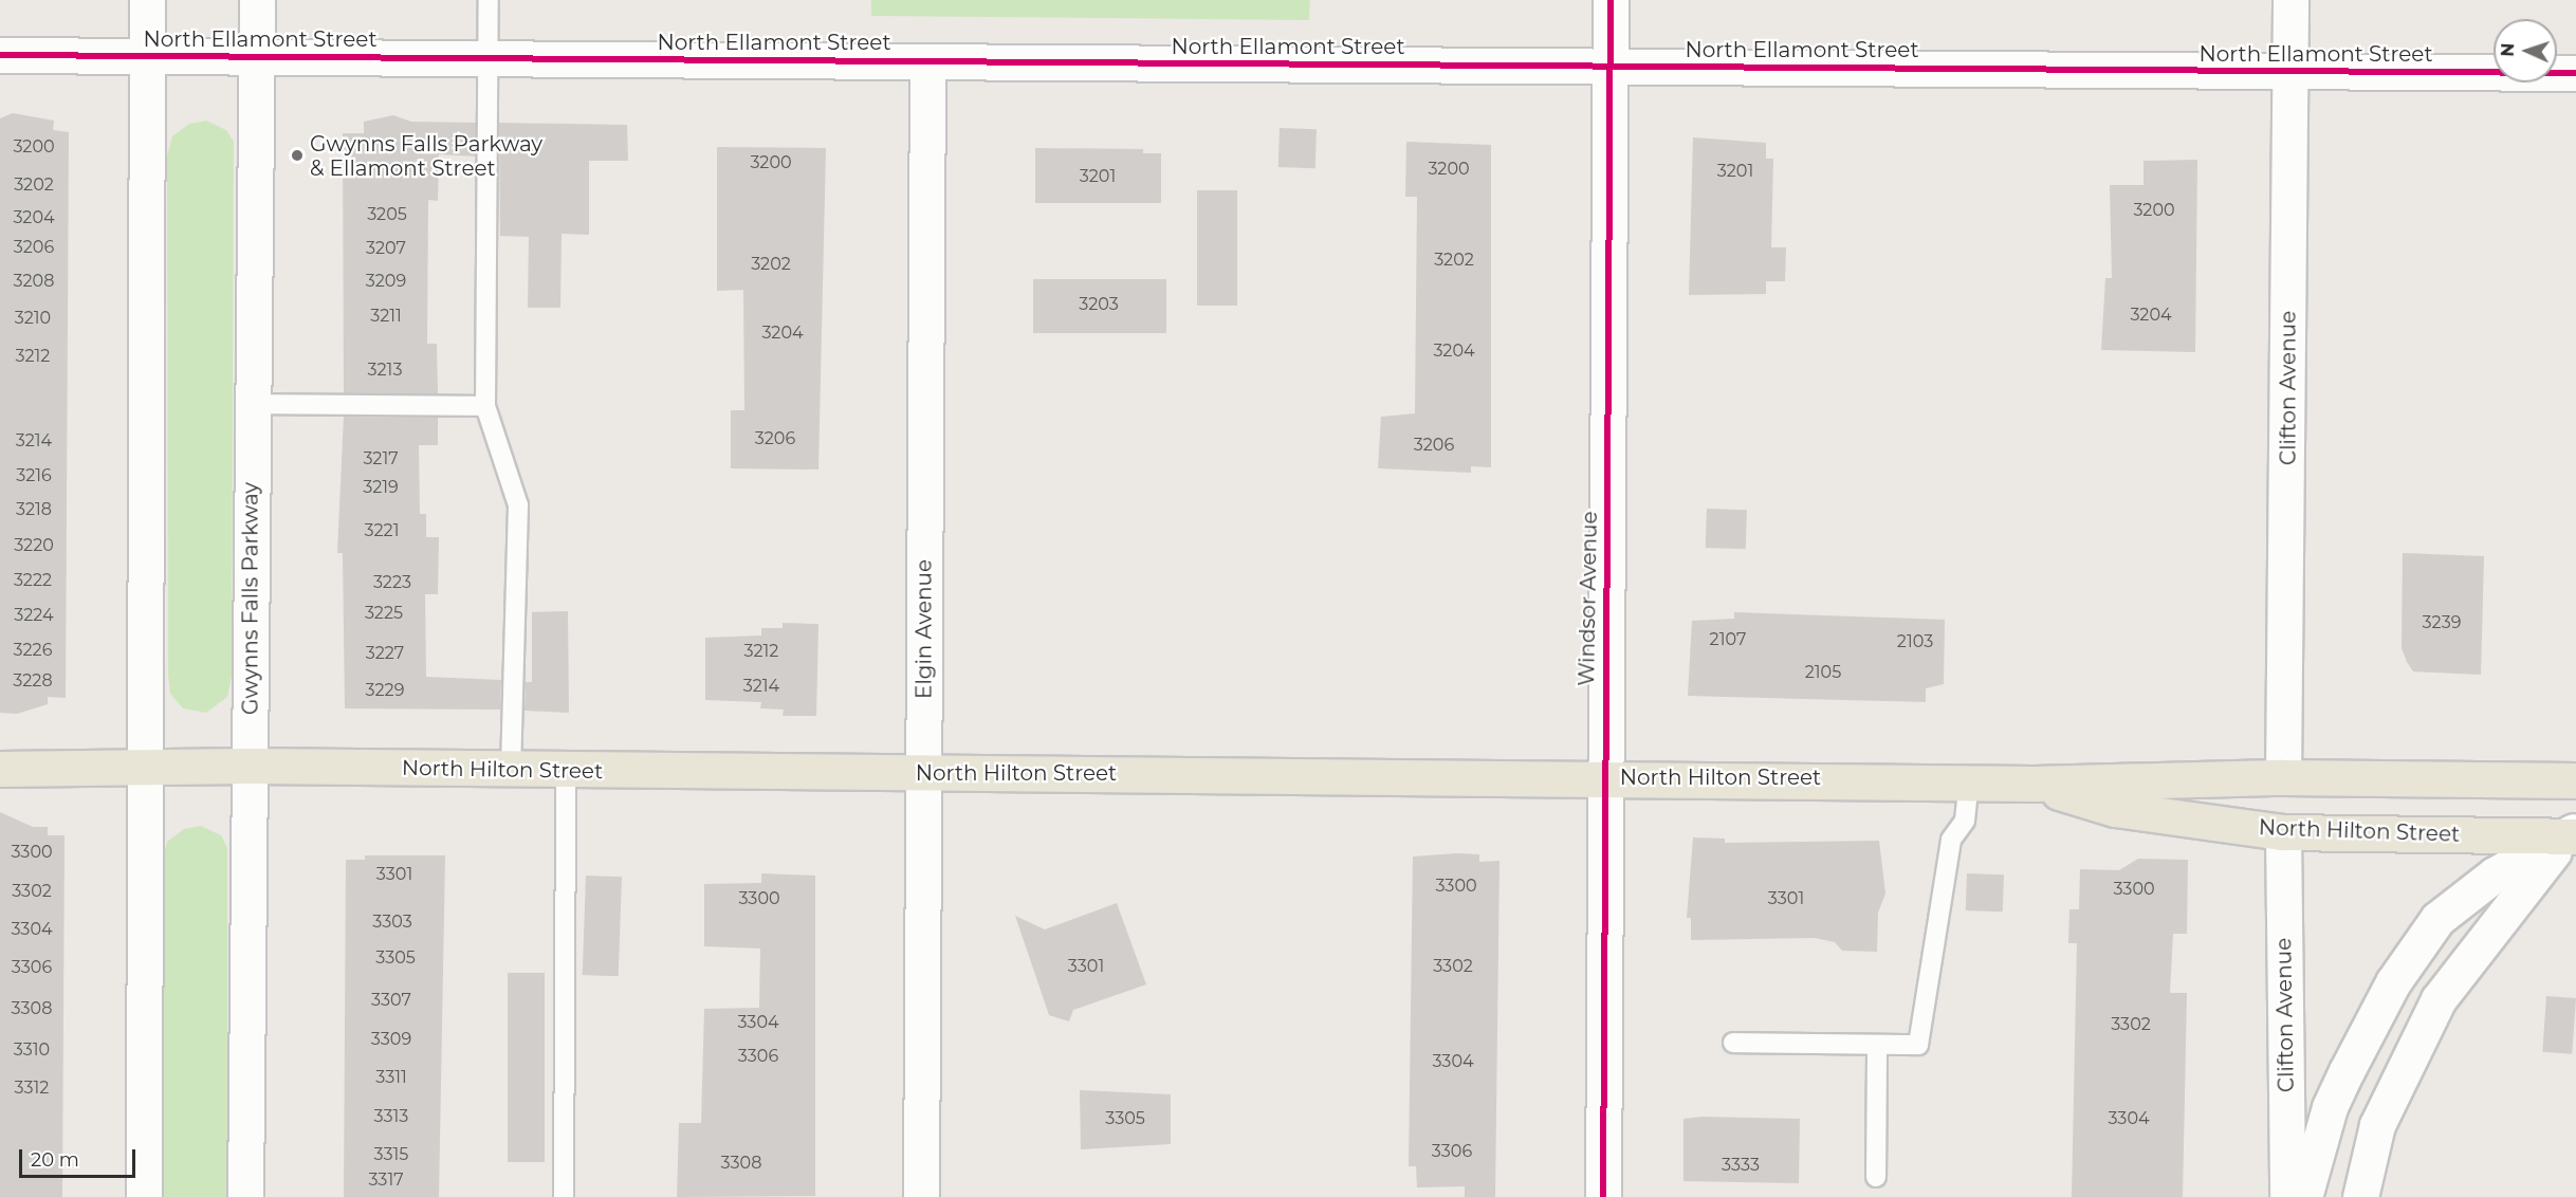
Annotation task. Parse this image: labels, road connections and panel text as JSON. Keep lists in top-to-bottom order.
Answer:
{
  "streets": {
    "main road": ["North Hilton Street"],
    "street": [
      "North Ellamont Street",
      "Clifton Avenue",
      "Gwynns Falls Parkway",
      "Windsor Avenue",
      "Elgin Avenue"
    ]
  },
  "crossings": [
    ["North Ellamont Street", "Clifton Avenue"],
    ["North Ellamont Street", "Gwynns Falls Parkway"],
    ["North Ellamont Street", "Windsor Avenue"],
    ["North Ellamont Street", "Elgin Avenue"],
    ["Clifton Avenue", "North Hilton Street"],
    ["Gwynns Falls Parkway", "North Hilton Street"],
    ["Windsor Avenue", "North Hilton Street"],
    ["Elgin Avenue", "North Hilton Street"]
  ],
  "places": ["Gwynns Falls Parkway & Ellamont Street"],
  "house_numbers": [
    "3200",
    "3200",
    "3200",
    "3201",
    "3201",
    "3202",
    "3200",
    "3205",
    "3204",
    "3206",
    "3207",
    "3202",
    "3202",
    "3208",
    "3209",
    "3203",
    "3204",
    "3211",
    "3210",
    "3204",
    "3204",
    "3212",
    "3213",
    "3206",
    "3214",
    "3206",
    "3217",
    "3216",
    "3219",
    "3218",
    "3221",
    "3220",
    "3222",
    "3223",
    "3225",
    "3224",
    "3239",
    "2107",
    "2103",
    "3226",
    "3212",
    "3227",
    "2105",
    "3228",
    "3214",
    "3229",
    "3300",
    "3301",
    "3300",
    "3300",
    "3302",
    "3300",
    "3301",
    "3303",
    "3304",
    "3305",
    "3301",
    "3302",
    "3306",
    "3307",
    "3308",
    "3304",
    "3302",
    "3309",
    "3310",
    "3306",
    "3304",
    "3311",
    "3312",
    "3313",
    "3305",
    "3304",
    "3306",
    "3315",
    "3308",
    "3333",
    "3317"
  ],
  "scale_bar": "20 m",
  "north": "left"
}
